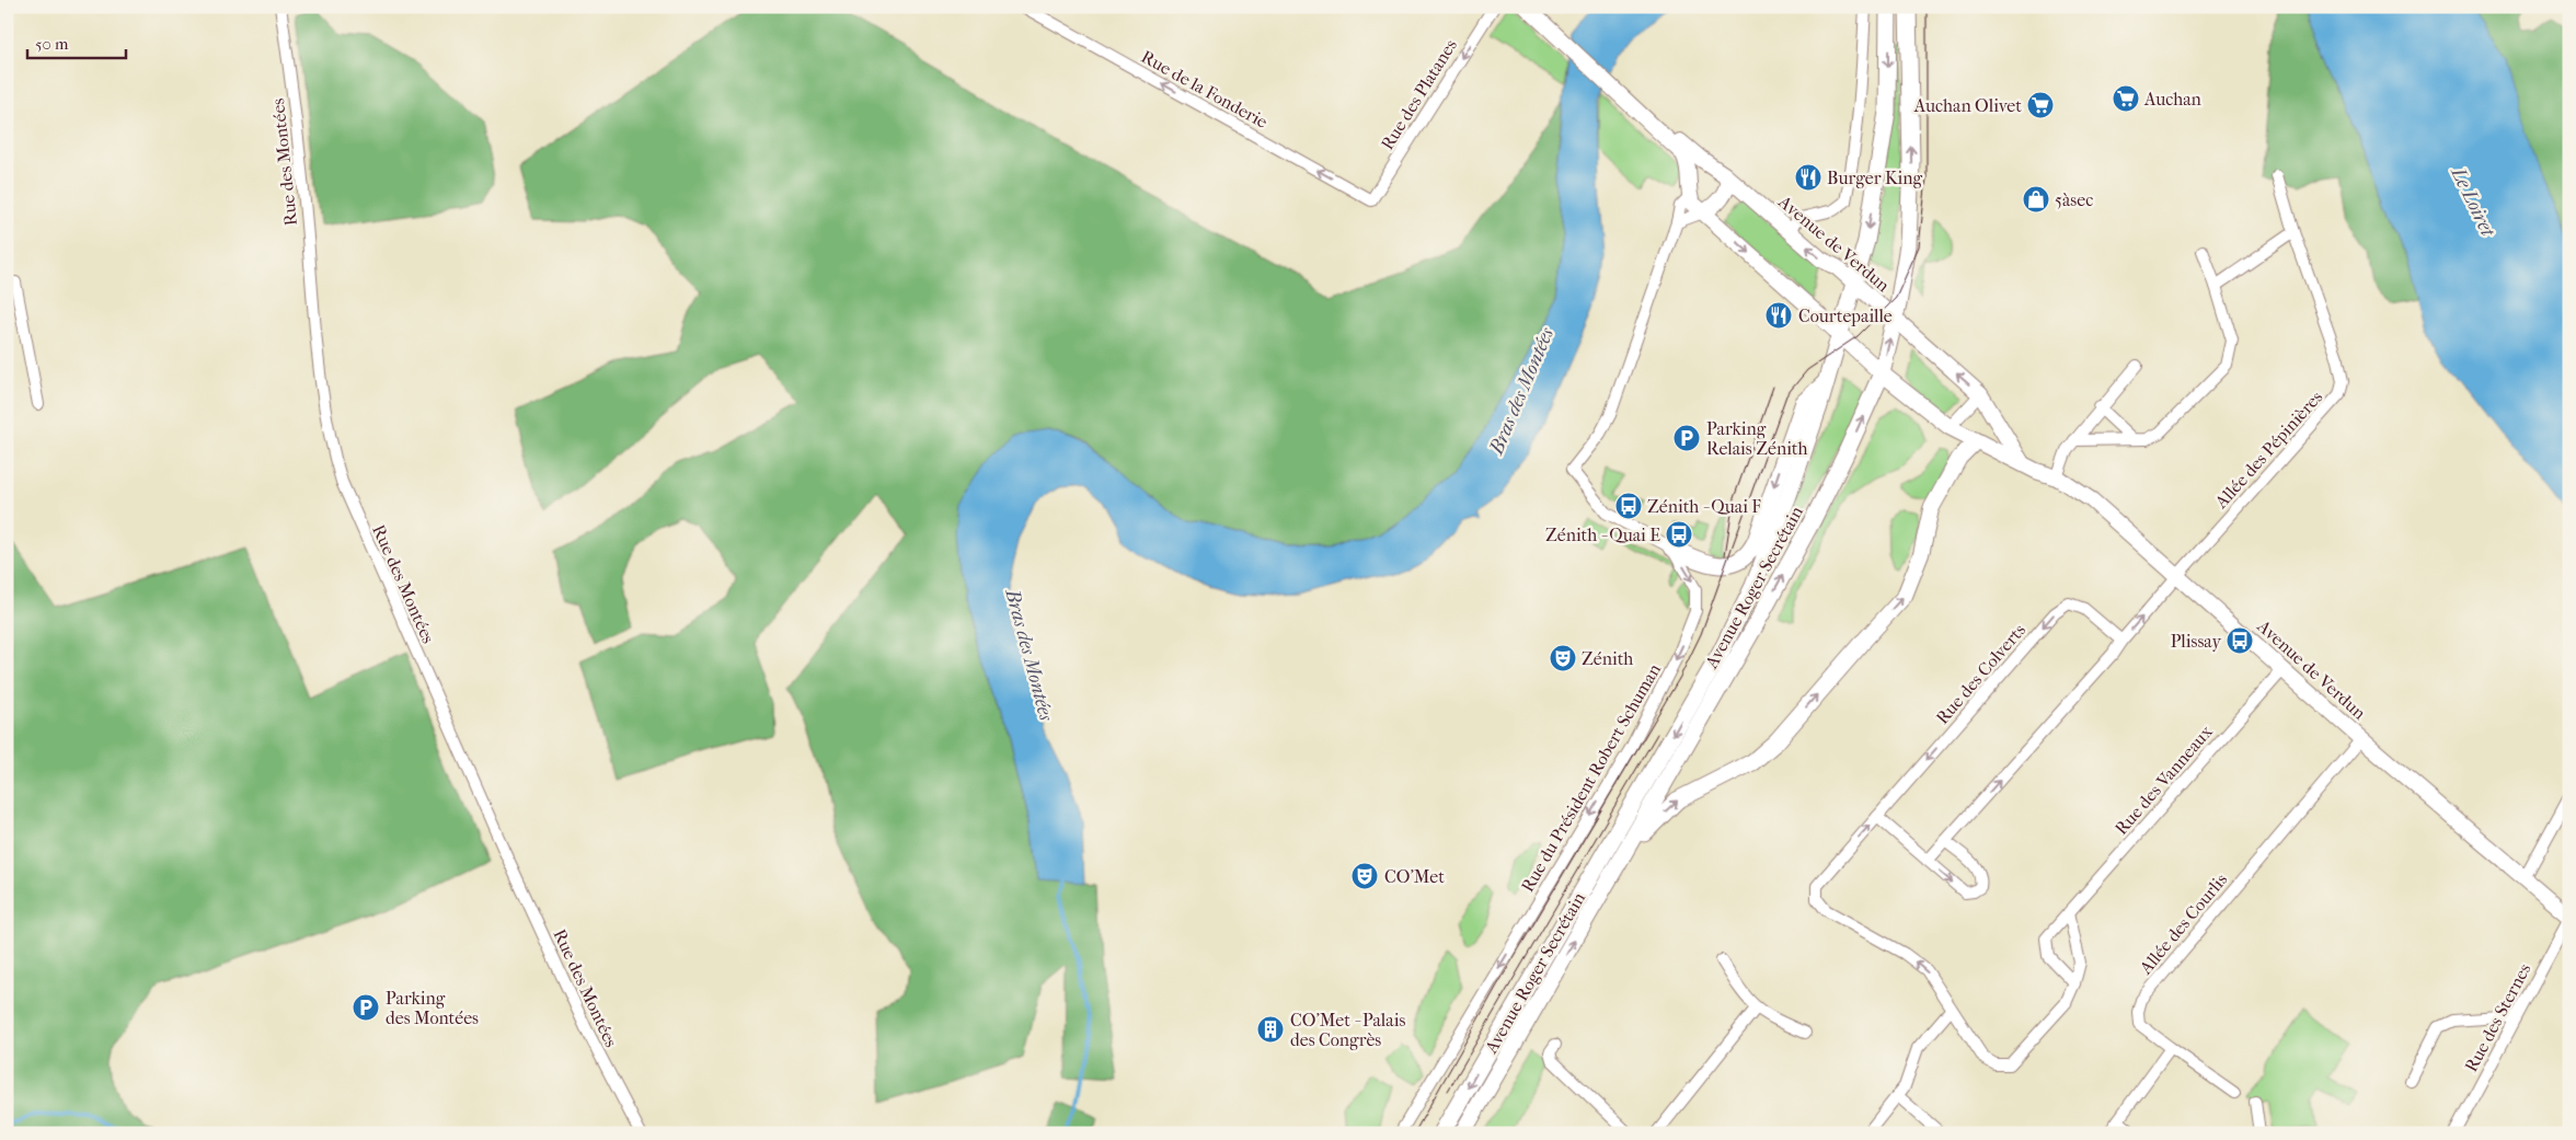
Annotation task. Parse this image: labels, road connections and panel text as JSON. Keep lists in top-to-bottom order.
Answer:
{
  "streets": {
    "main road": ["Avenue Roger Secrétain"],
    "street": [
      "Rue de la Fonderie",
      "Rue des Platanes",
      "Rue des Montées",
      "Avenue de Verdun",
      "Allée des Pépinières",
      "Rue des Colverts",
      "Rue du Président Robert Schuman",
      "Rue des Vanneaux",
      "Allée des Courlis",
      "Rue des Sternes"
    ]
  },
  "crossings": [
    ["Rue de la Fonderie", "Rue des Platanes"],
    ["Avenue de Verdun", "Allée des Pépinières"],
    ["Avenue de Verdun", "Avenue Roger Secrétain"],
    ["Avenue de Verdun", "Rue du Président Robert Schuman"],
    ["Avenue de Verdun", "Rue des Vanneaux"],
    ["Avenue de Verdun", "Allée des Courlis"],
    ["Avenue de Verdun", "Rue des Sternes"],
    ["Rue des Colverts", "Rue des Vanneaux"]
  ],
  "one_way": ["Rue de la Fonderie", "Rue des Platanes", "Rue du Président Robert Schuman"],
  "water": ["Le Loiret", "Bras des Montées"],
  "places": {
    "supermarket": ["Auchan", "Auchan Olivet"],
    "restaurant": ["Burger King", "Courtepaille"],
    "shop": ["5àsec"],
    "parking": ["Parking Relais Zénith", "Parking des Montées"],
    "bus stop": ["Zénith - Quai F", "Zénith - Quai E", "Plissay"],
    "theatre": ["Zénith", "CO'Met"],
    "building": ["CO'Met - Palais des Congrès"]
  },
  "scale_bar": "50 m"
}
